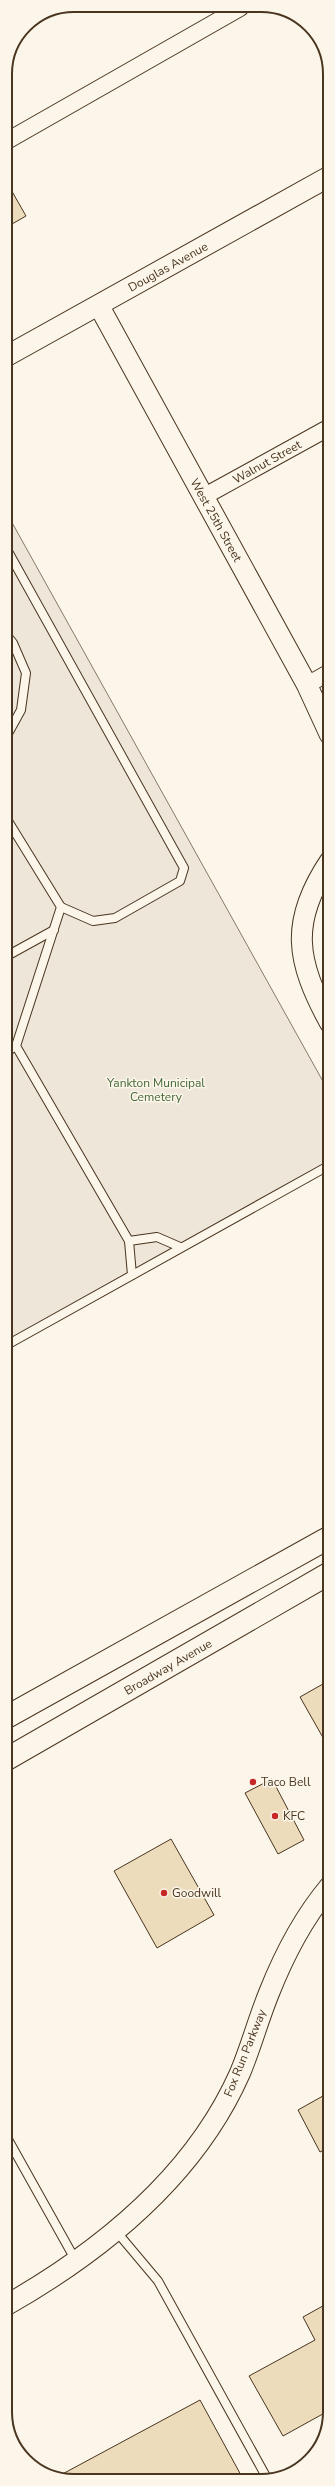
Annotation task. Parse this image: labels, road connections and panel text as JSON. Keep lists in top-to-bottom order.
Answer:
{
  "streets": {
    "highway": ["Broadway Avenue"],
    "street": [
      "Douglas Avenue",
      "Walnut Street",
      "West 25th Street",
      "Fox Run Parkway"
    ]
  },
  "crossings": [
    ["Douglas Avenue", "West 25th Street"],
    ["Walnut Street", "West 25th Street"]
  ],
  "parks": ["Yankton Municipal Cemetery"],
  "places": ["Taco Bell", "KFC", "Goodwill"]
}
